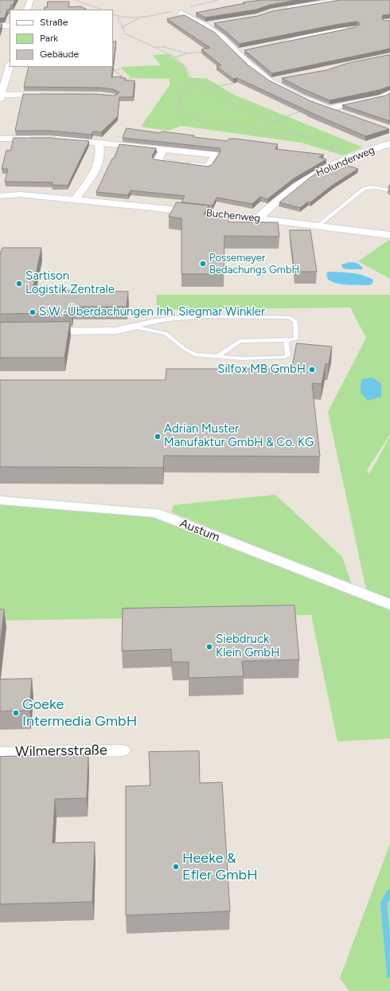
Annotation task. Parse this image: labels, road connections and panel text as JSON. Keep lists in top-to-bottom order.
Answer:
{
  "streets": {
    "street": [
      "Holunderweg",
      "Buchenweg",
      "Austum",
      "Wilmersstraße"
    ]
  },
  "crossings": [
    ["Holunderweg", "Buchenweg"]
  ],
  "places": [
    "Possemeyer Bedachungs GmbH",
    "Sartison Logistik Zentrale",
    "S.W.-Überdachungen Inh. Siegmar Winkler",
    "Silfox MB GmbH",
    "Adrian Muster Manufaktur GmbH & Co. KG",
    "Siebdruck Klein GmbH",
    "Goeke Intermedia GmbH",
    "Heeke & Efler GmbH"
  ],
  "legend": ["Straße", "Park", "Gebäude"]
}
